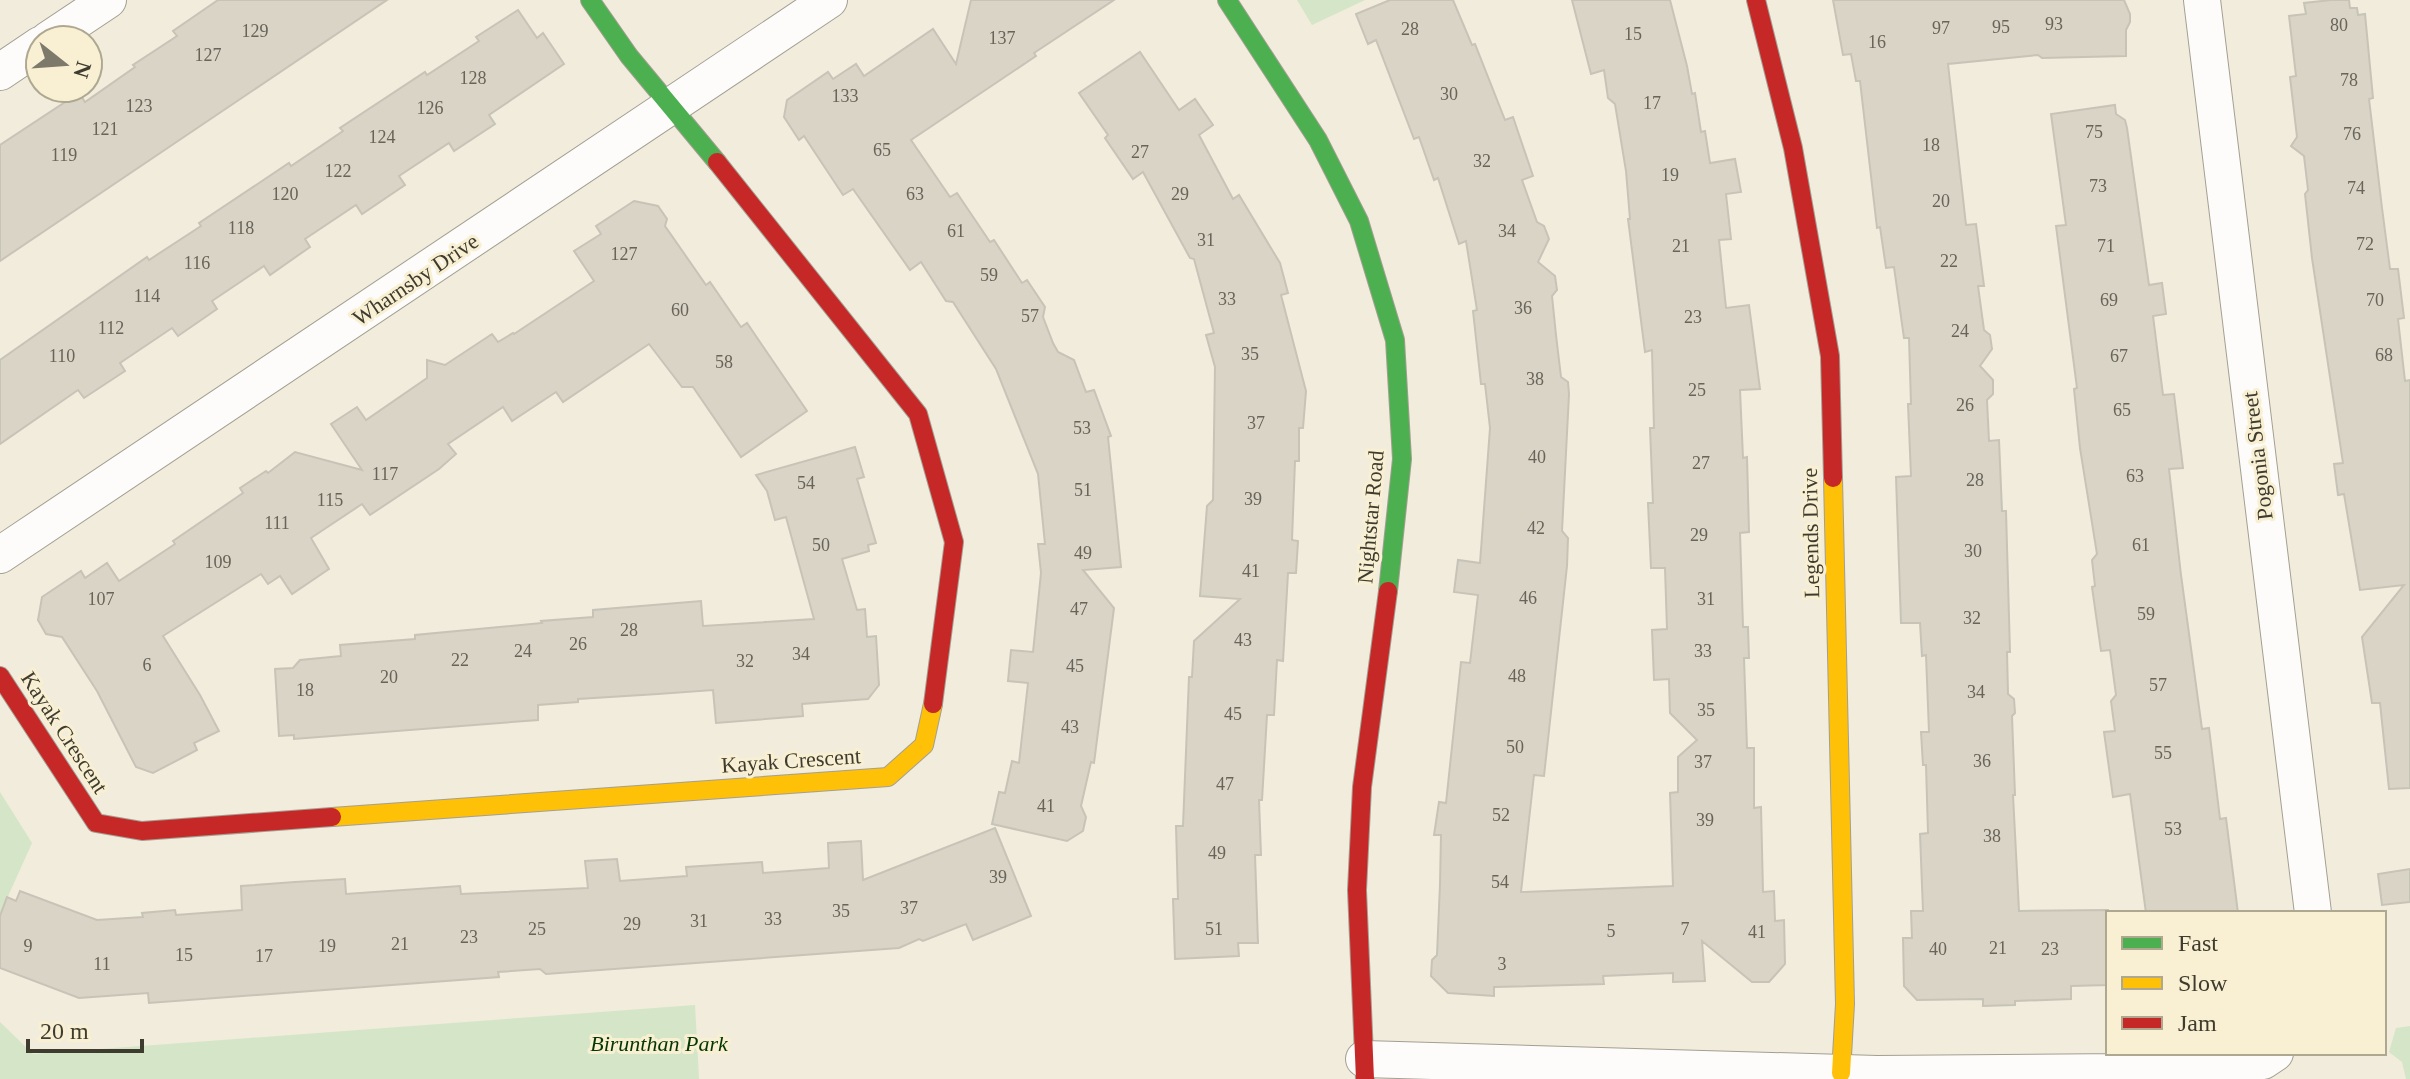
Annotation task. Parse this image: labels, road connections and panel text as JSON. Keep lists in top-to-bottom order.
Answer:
{
  "streets": {
    "street": [
      "Wharnsby Drive",
      "Pogonia Street",
      "Nightstar Road",
      "Legends Drive",
      "Kayak Crescent"
    ]
  },
  "crossings": [
    ["Wharnsby Drive", "Kayak Crescent"]
  ],
  "parks": ["Birunthan Park"],
  "house_numbers": [
    "93",
    "80",
    "95",
    "97",
    "28",
    "129",
    "15",
    "137",
    "16",
    "127",
    "128",
    "78",
    "30",
    "133",
    "17",
    "123",
    "126",
    "121",
    "75",
    "76",
    "124",
    "18",
    "65",
    "27",
    "119",
    "32",
    "122",
    "19",
    "73",
    "74",
    "120",
    "63",
    "29",
    "20",
    "118",
    "61",
    "34",
    "31",
    "72",
    "21",
    "71",
    "127",
    "22",
    "116",
    "59",
    "114",
    "33",
    "69",
    "70",
    "36",
    "60",
    "57",
    "23",
    "112",
    "24",
    "35",
    "68",
    "110",
    "67",
    "58",
    "38",
    "25",
    "26",
    "65",
    "37",
    "53",
    "40",
    "27",
    "117",
    "63",
    "28",
    "54",
    "51",
    "39",
    "115",
    "111",
    "42",
    "29",
    "50",
    "61",
    "30",
    "49",
    "109",
    "41",
    "46",
    "107",
    "31",
    "47",
    "59",
    "32",
    "28",
    "43",
    "26",
    "24",
    "33",
    "34",
    "22",
    "32",
    "6",
    "45",
    "48",
    "20",
    "57",
    "18",
    "34",
    "35",
    "45",
    "43",
    "50",
    "55",
    "36",
    "37",
    "47",
    "41",
    "52",
    "39",
    "53",
    "38",
    "49",
    "39",
    "54",
    "37",
    "35",
    "33",
    "31",
    "29",
    "25",
    "51",
    "7",
    "5",
    "41",
    "23",
    "21",
    "9",
    "19",
    "21",
    "40",
    "23",
    "15",
    "17",
    "11",
    "3"
  ],
  "legend": ["Fast", "Slow", "Jam"],
  "scale_bar": "20 m",
  "north": "right"
}
